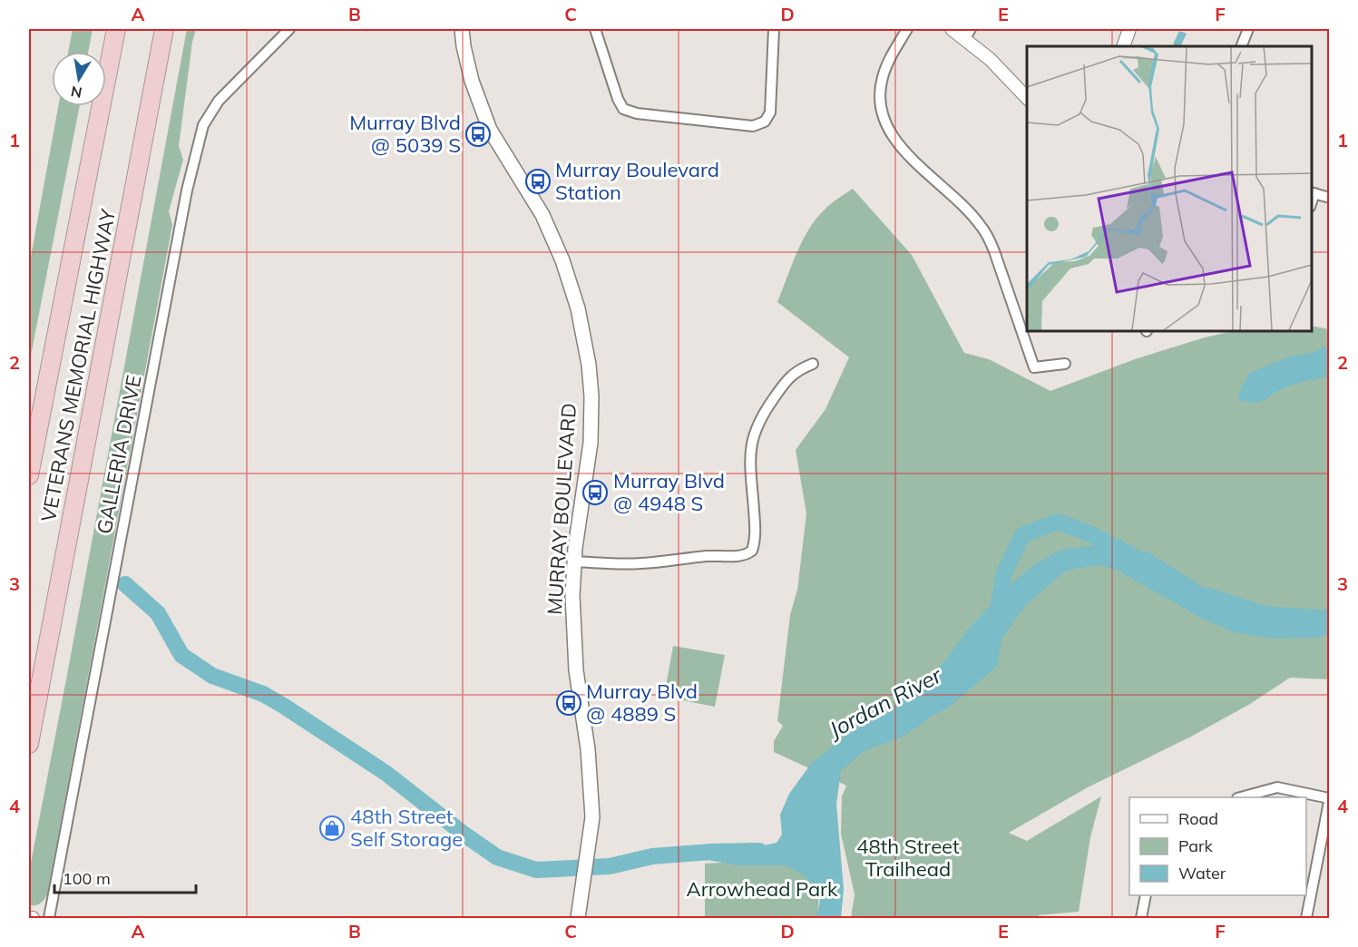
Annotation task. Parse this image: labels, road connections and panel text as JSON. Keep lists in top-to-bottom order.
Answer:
{
  "streets": {
    "highway": ["VETERANS MEMORIAL HIGHWAY"],
    "main road": ["MURRAY BOULEVARD"],
    "street": ["GALLERIA DRIVE"]
  },
  "water": ["Jordan River"],
  "parks": ["48th Street Trailhead", "Arrowhead Park"],
  "places": {
    "bus stop": [
      "Murray Blvd @ 5039 S",
      "Murray Boulevard Station",
      "Murray Blvd @ 4948 S",
      "Murray Blvd @ 4889 S"
    ],
    "shop": ["48th Street Self Storage"]
  },
  "legend": ["Road", "Park", "Water"],
  "scale_bar": "100 m",
  "north": "bottom",
  "grid": {
    "columns": [
      "A",
      "B",
      "C",
      "D",
      "E",
      "F"
    ],
    "rows": [
      "1",
      "2",
      "3",
      "4"
    ]
  }
}
